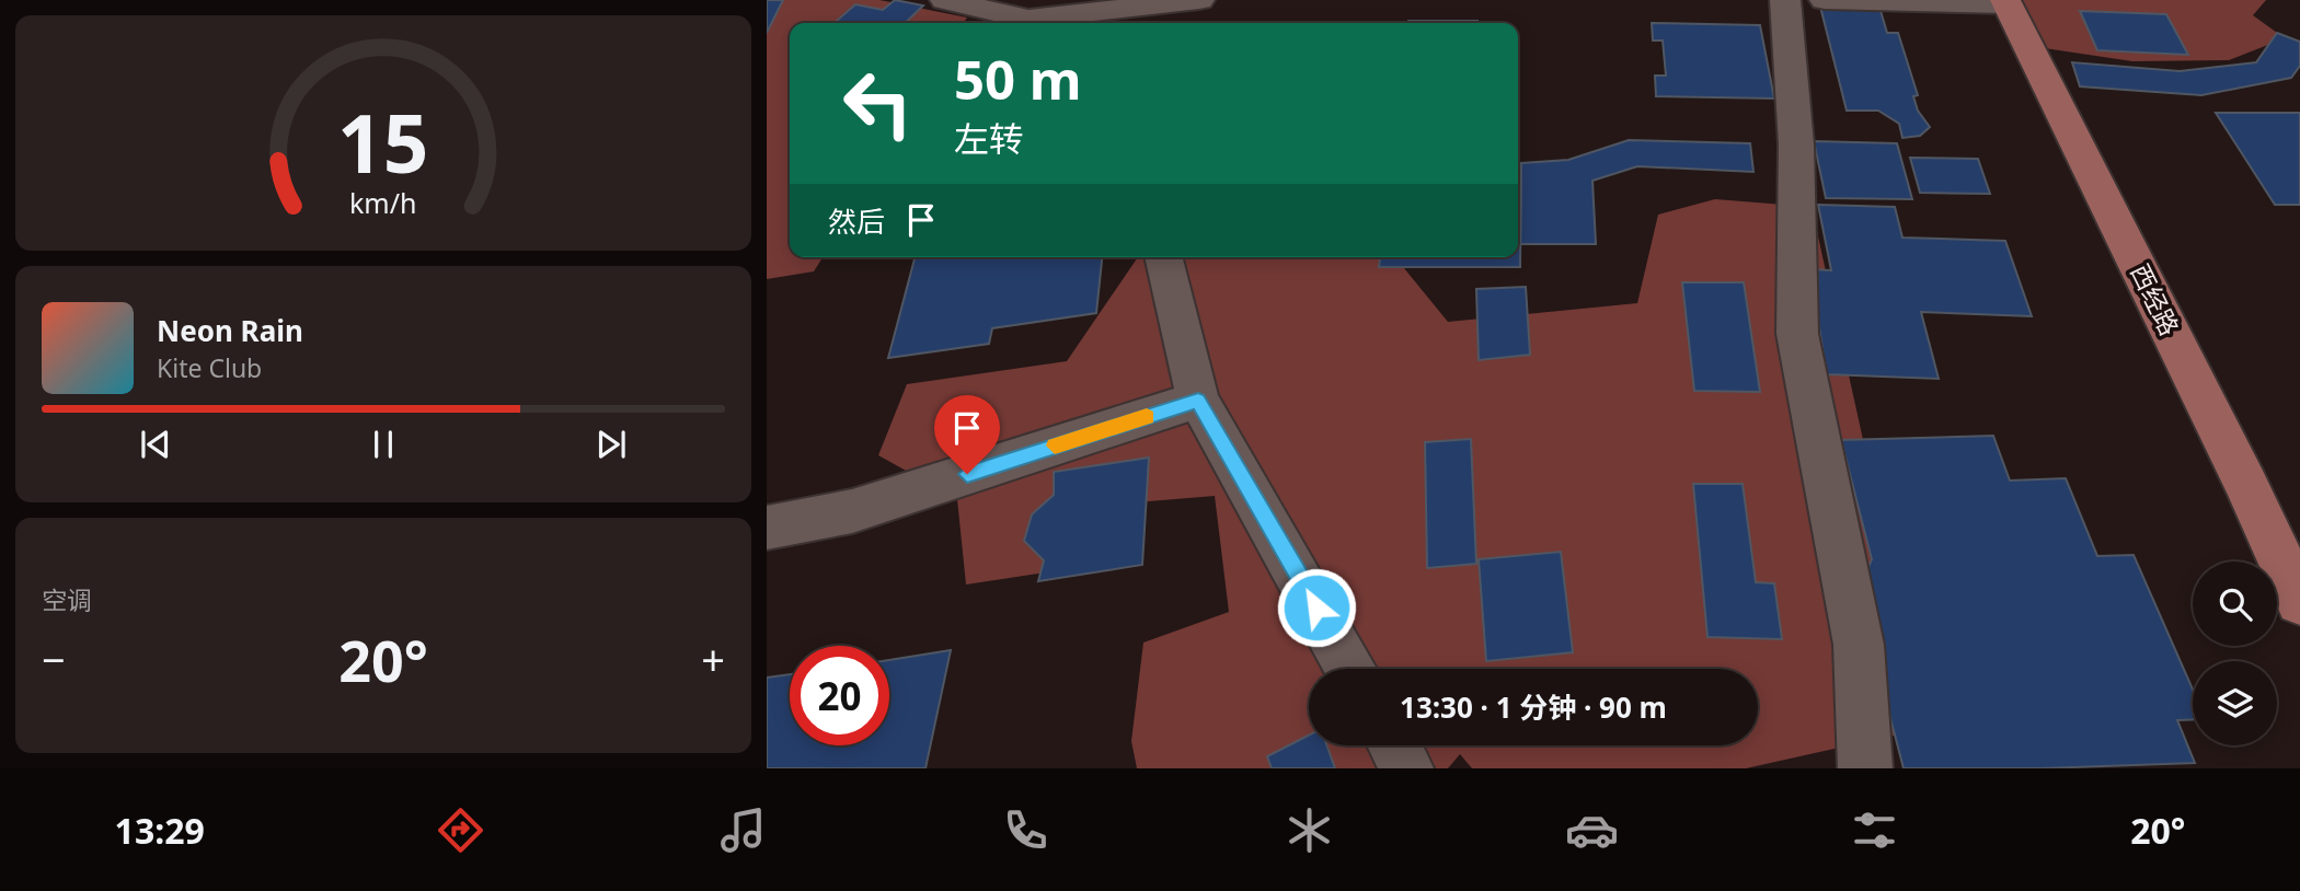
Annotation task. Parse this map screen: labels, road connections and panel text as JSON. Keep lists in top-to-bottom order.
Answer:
{
  "streets": {
    "main road": ["西经路"]
  },
  "page": {
    "turn": ["50 m", "左转"],
    "then": "然后",
    "song": ["Neon Rain", "Kite Club"],
    "tile": "空调",
    "heat": ["−", "20°", "+"],
    "limit": "20",
    "trip": "13:30 · 1 分钟 · 90 m",
    "tabs": ["13:29", "20°"],
    "gauge": ["15", "km/h"]
  }
}
